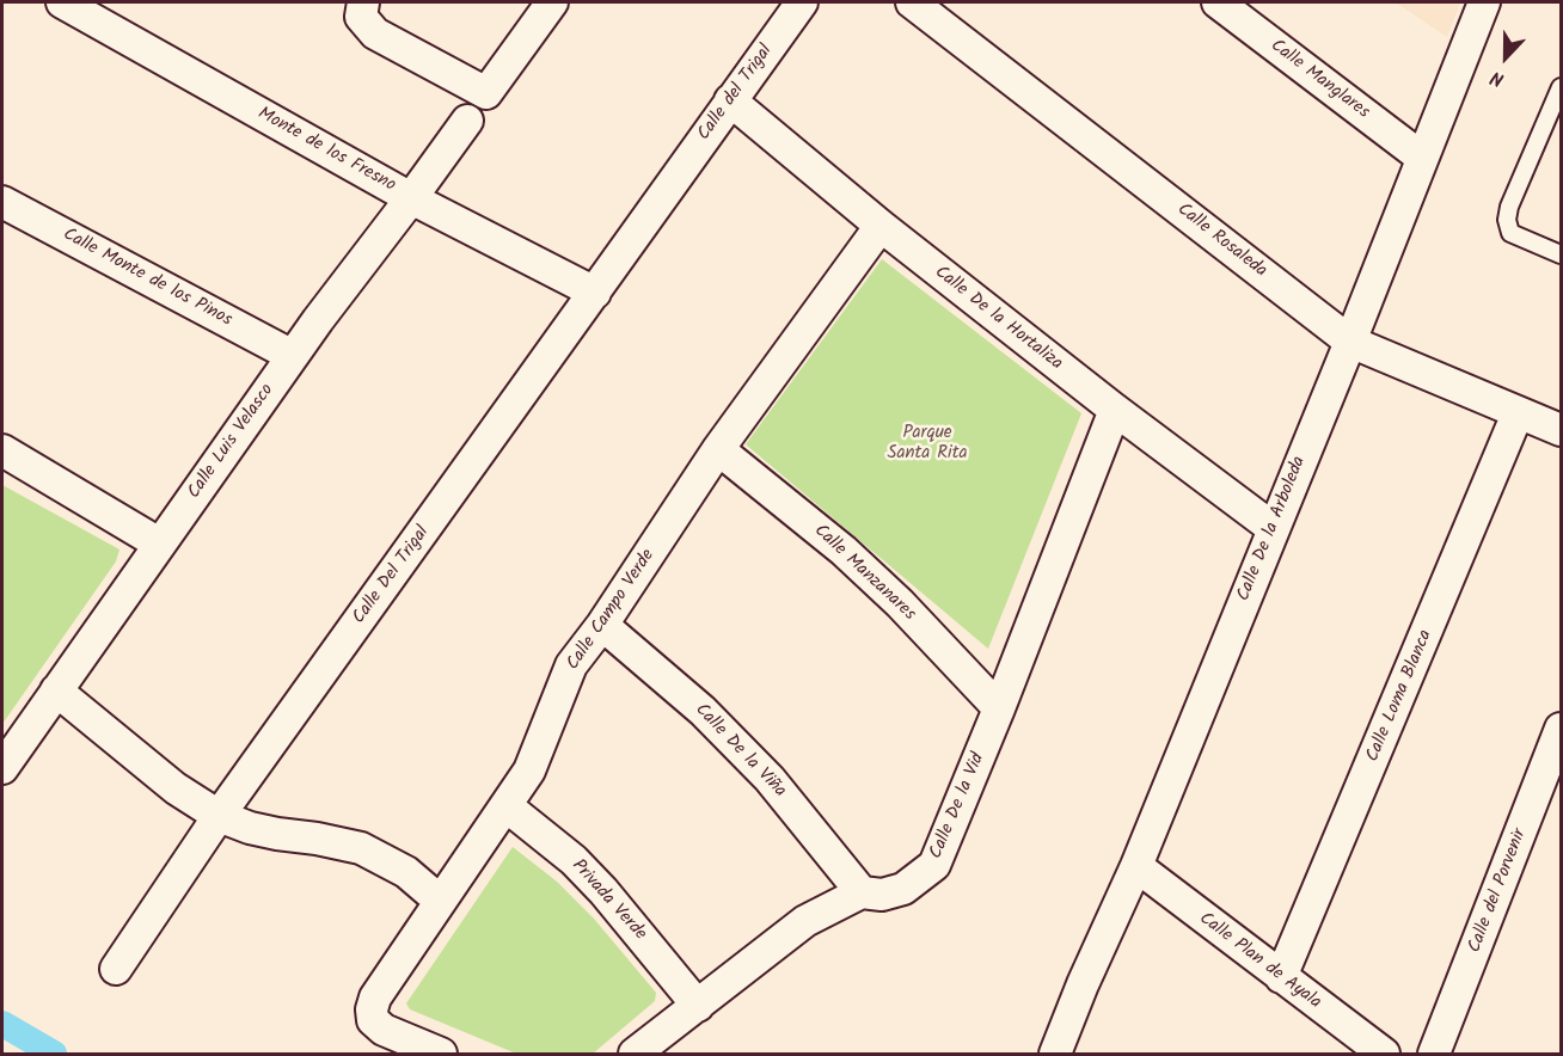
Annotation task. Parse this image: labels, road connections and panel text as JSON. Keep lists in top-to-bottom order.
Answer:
{
  "streets": {
    "street": [
      "Calle Manglares",
      "Calle del Trigal",
      "Monte de los Fresno",
      "Calle Rosaleda",
      "Calle Monte de los Pinos",
      "Calle De la Hortaliza",
      "Calle Luis Velasco",
      "Calle De la Arboleda",
      "Calle Manzanares",
      "Calle Del Trigal",
      "Calle Campo Verde",
      "Calle Loma Blanca",
      "Calle De la Viña",
      "Calle De la Vid",
      "Calle del Porvenir",
      "Privada Verde",
      "Calle Plan de Ayala"
    ]
  },
  "crossings": [
    ["Calle Manglares", "Calle De la Arboleda"],
    ["Calle del Trigal", "Calle De la Hortaliza"],
    ["Calle del Trigal", "Calle Del Trigal"],
    ["Monte de los Fresno", "Calle Luis Velasco"],
    ["Monte de los Fresno", "Calle Del Trigal"],
    ["Calle Rosaleda", "Calle De la Arboleda"],
    ["Calle Rosaleda", "Calle Loma Blanca"],
    ["Calle Monte de los Pinos", "Calle Luis Velasco"],
    ["Calle De la Hortaliza", "Calle De la Arboleda"],
    ["Calle De la Hortaliza", "Calle Campo Verde"],
    ["Calle De la Hortaliza", "Calle De la Vid"],
    ["Calle De la Arboleda", "Calle Plan de Ayala"],
    ["Calle Manzanares", "Calle Campo Verde"],
    ["Calle Manzanares", "Calle De la Vid"],
    ["Calle Campo Verde", "Calle De la Viña"],
    ["Calle Campo Verde", "Privada Verde"],
    ["Calle Loma Blanca", "Calle Plan de Ayala"],
    ["Calle De la Viña", "Calle De la Vid"],
    ["Calle De la Vid", "Privada Verde"]
  ],
  "parks": ["Parque Santa Rita"],
  "north": "bottom"
}
